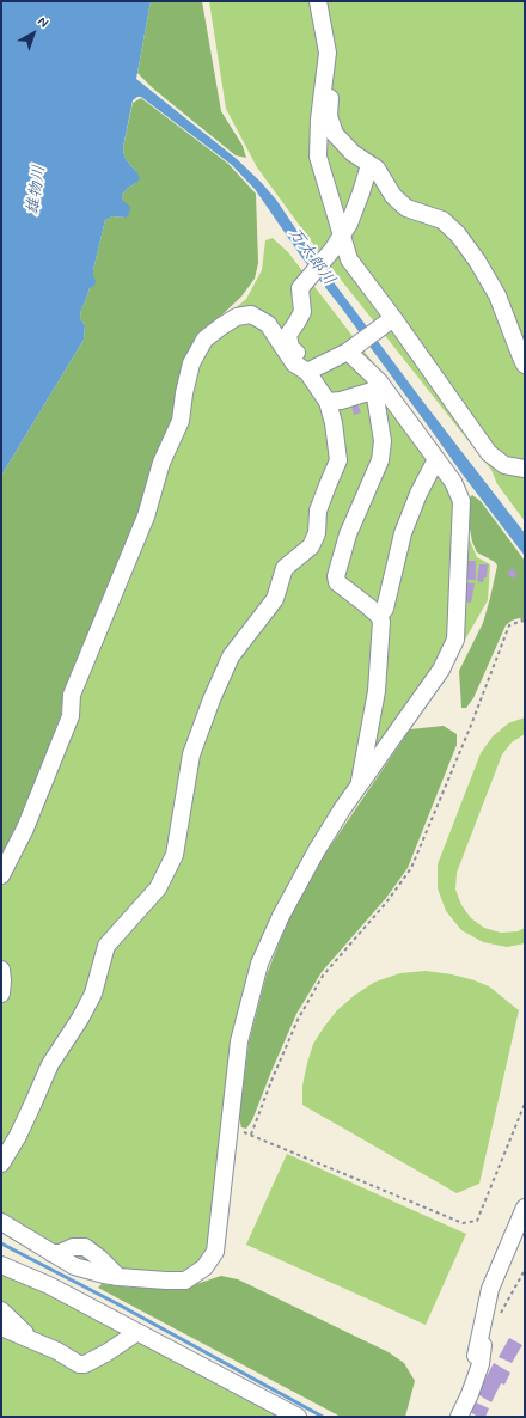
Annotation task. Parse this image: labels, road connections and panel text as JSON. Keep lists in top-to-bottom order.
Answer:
{
  "water": ["雄物川", "万太郎川"],
  "north": "top right"
}
